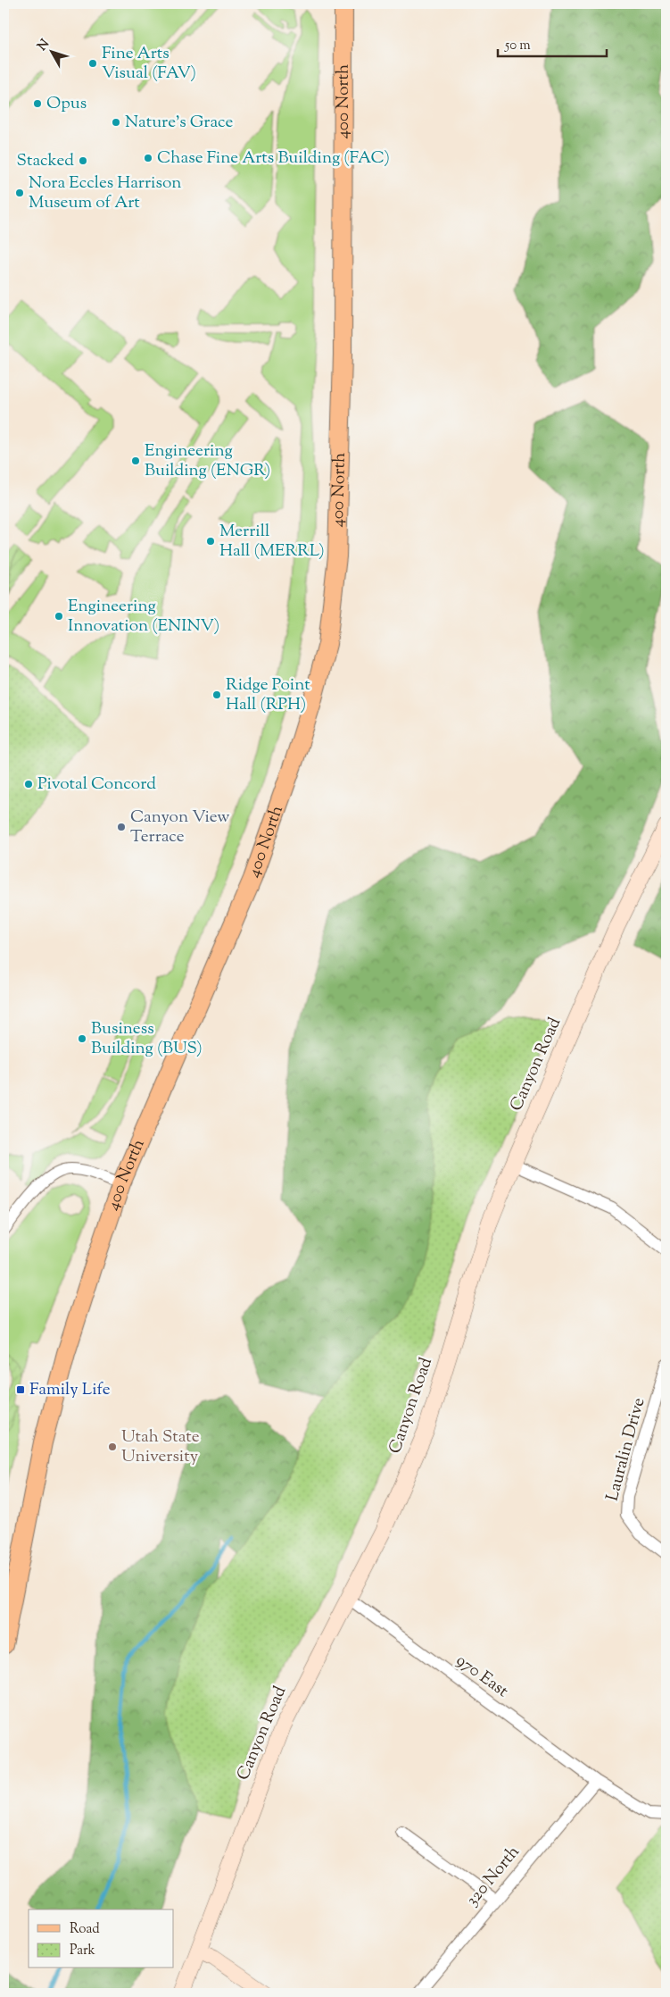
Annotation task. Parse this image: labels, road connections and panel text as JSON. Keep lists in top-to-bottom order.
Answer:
{
  "streets": {
    "main road": ["400 North"],
    "street": [
      "Canyon Road",
      "Lauralin Drive",
      "970 East",
      "320 North"
    ]
  },
  "crossings": [
    ["Canyon Road", "970 East"],
    ["970 East", "320 North"]
  ],
  "places": {
    "other": [
      "Fine Arts Visual (FAV)",
      "Opus",
      "Nature's Grace",
      "Chase Fine Arts Building (FAC)",
      "Stacked",
      "Nora Eccles Harrison Museum of Art",
      "Engineering Building (ENGR)",
      "Merrill Hall (MERRL)",
      "Engineering Innovation (ENINV)",
      "Ridge Point Hall (RPH)",
      "Pivotal Concord",
      "Canyon View Terrace",
      "Business Building (BUS)",
      "Utah State University"
    ],
    "transit": ["Family Life"]
  },
  "legend": ["Road", "Park"],
  "scale_bar": "50 m",
  "north": "top left"
}
